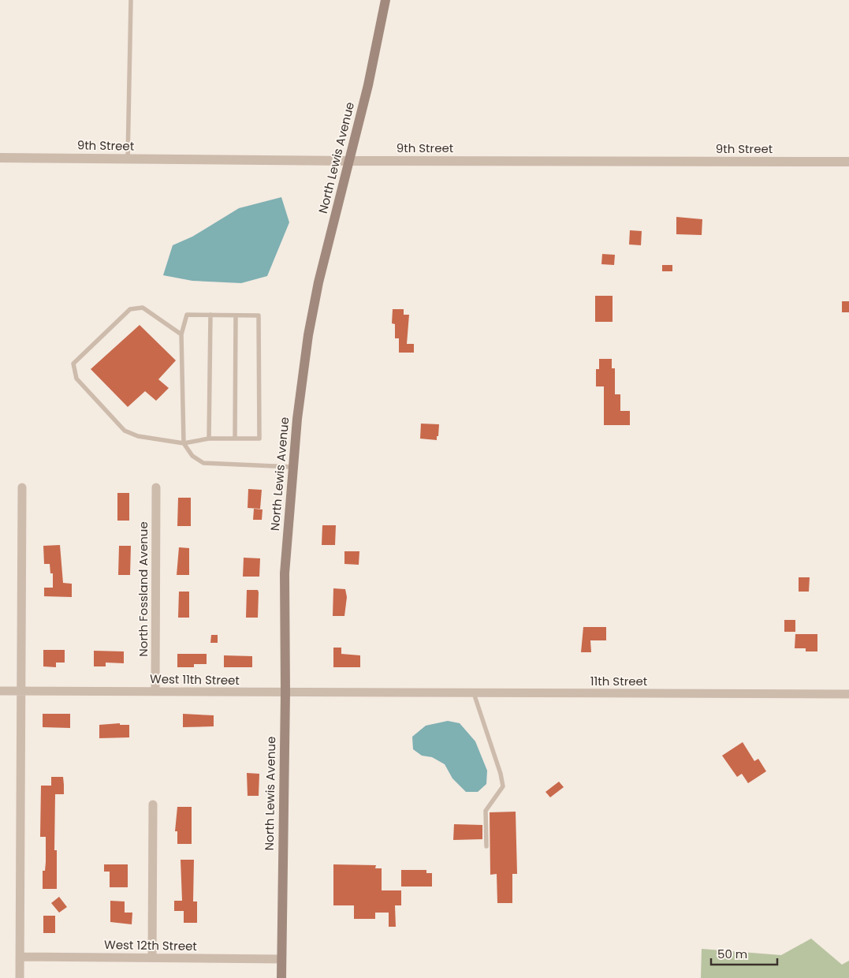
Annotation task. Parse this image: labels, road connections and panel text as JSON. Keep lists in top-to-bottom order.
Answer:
{
  "streets": {
    "main road": ["North Lewis Avenue"],
    "street": [
      "9th Street",
      "North Fossland Avenue",
      "West 11th Street",
      "11th Street",
      "West 12th Street"
    ]
  },
  "crossings": [
    ["9th Street", "North Lewis Avenue"],
    ["North Lewis Avenue", "West 11th Street"],
    ["North Lewis Avenue", "West 12th Street"],
    ["North Fossland Avenue", "West 11th Street"],
    ["West 11th Street", "11th Street"]
  ],
  "scale_bar": "50 m"
}
